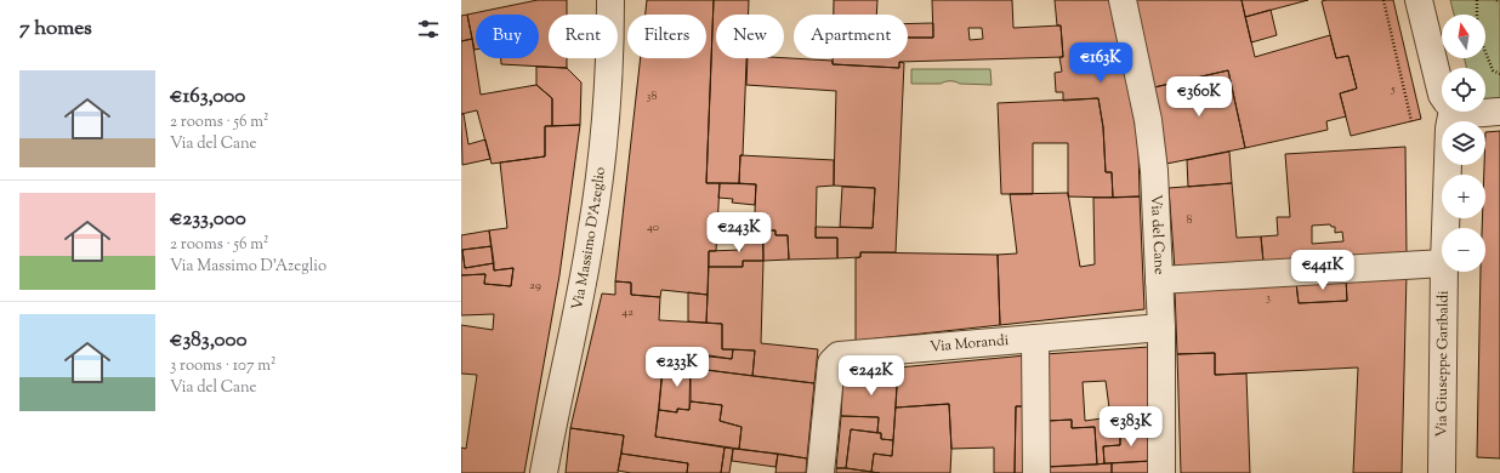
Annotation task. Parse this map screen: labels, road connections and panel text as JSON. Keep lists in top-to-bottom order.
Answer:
{
  "streets": {
    "street": [
      "Via del Cane",
      "Via Massimo D'Azeglio",
      "Via Morandi",
      "Via Giuseppe Garibaldi"
    ]
  },
  "crossings": [
    ["Via del Cane", "Via Morandi"]
  ],
  "house_numbers": [
    "5",
    "38",
    "8",
    "40",
    "29",
    "3",
    "42"
  ],
  "north": "top",
  "page": {
    "heading": "7 homes",
    "map_buttons": ["+", "−"],
    "chip": [
      "Buy",
      "Rent",
      "Filters",
      "New",
      "Apartment"
    ],
    "price": [
      "€163K",
      "€360K",
      "€243K",
      "€441K",
      "€233K",
      "€242K",
      "€383K"
    ],
    "list": [
      {
        "name": "€163,000",
        "note": "2 rooms · 56 m² · Via del Cane"
      },
      {
        "name": "€233,000",
        "note": "2 rooms · 56 m² · Via Massimo D'Azeglio"
      },
      {
        "name": "€383,000",
        "note": "3 rooms · 107 m² · Via del Cane"
      }
    ]
  }
}
